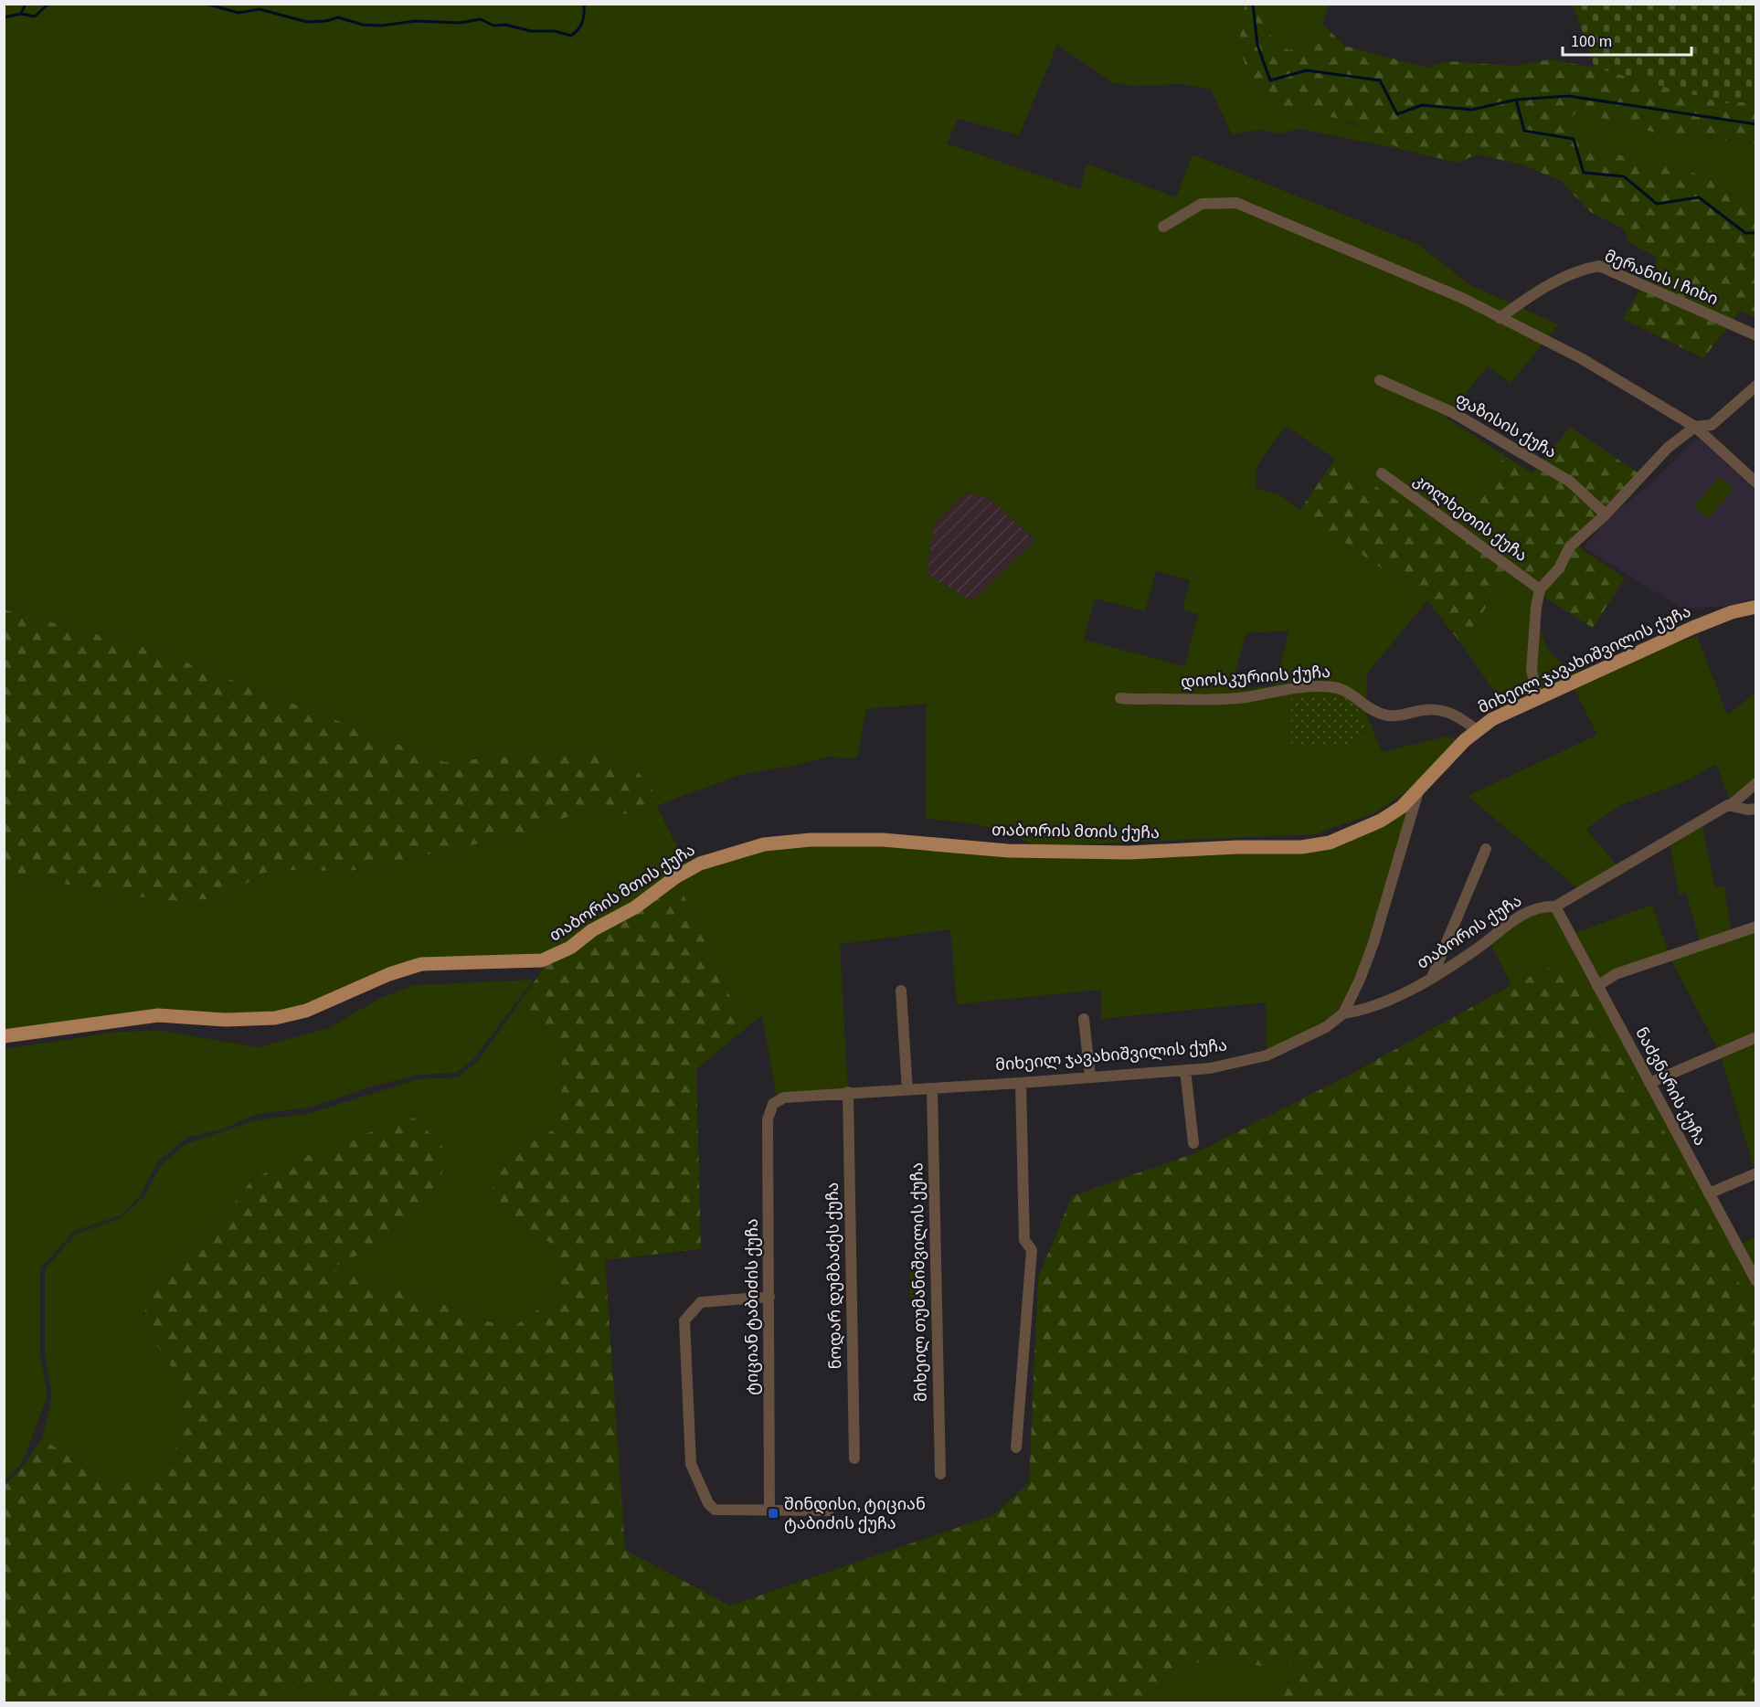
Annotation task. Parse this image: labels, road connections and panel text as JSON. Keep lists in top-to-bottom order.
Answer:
{
  "streets": {
    "main road": ["მიხეილ ჯავახიშვილის ქუჩა", "თაბორის მთის ქუჩა"],
    "street": [
      "მერანის I ჩიხი",
      "ფაზისის ქუჩა",
      "კოლხეთის ქუჩა",
      "დიოსკურიის ქუჩა",
      "თაბორის ქუჩა",
      "ნაძვნარის ქუჩა",
      "ნოდარ დუმბაძეს ქუჩა",
      "მიხეილ თუმანიშვილის ქუჩა",
      "ტიციან ტაბიძის ქუჩა"
    ]
  },
  "crossings": [
    ["მიხეილ ჯავახიშვილის ქუჩა", "დიოსკურიის ქუჩა"],
    ["მიხეილ ჯავახიშვილის ქუჩა", "თაბორის მთის ქუჩა"],
    ["მიხეილ ჯავახიშვილის ქუჩა", "თაბორის ქუჩა"],
    ["მიხეილ ჯავახიშვილის ქუჩა", "ნოდარ დუმბაძეს ქუჩა"],
    ["მიხეილ ჯავახიშვილის ქუჩა", "მიხეილ თუმანიშვილის ქუჩა"],
    ["მიხეილ ჯავახიშვილის ქუჩა", "ტიციან ტაბიძის ქუჩა"],
    ["თაბორის ქუჩა", "ნაძვნარის ქუჩა"]
  ],
  "places": {
    "transit": ["შინდისი, ტიციან ტაბიძის ქუჩა"]
  },
  "scale_bar": "100 m"
}
